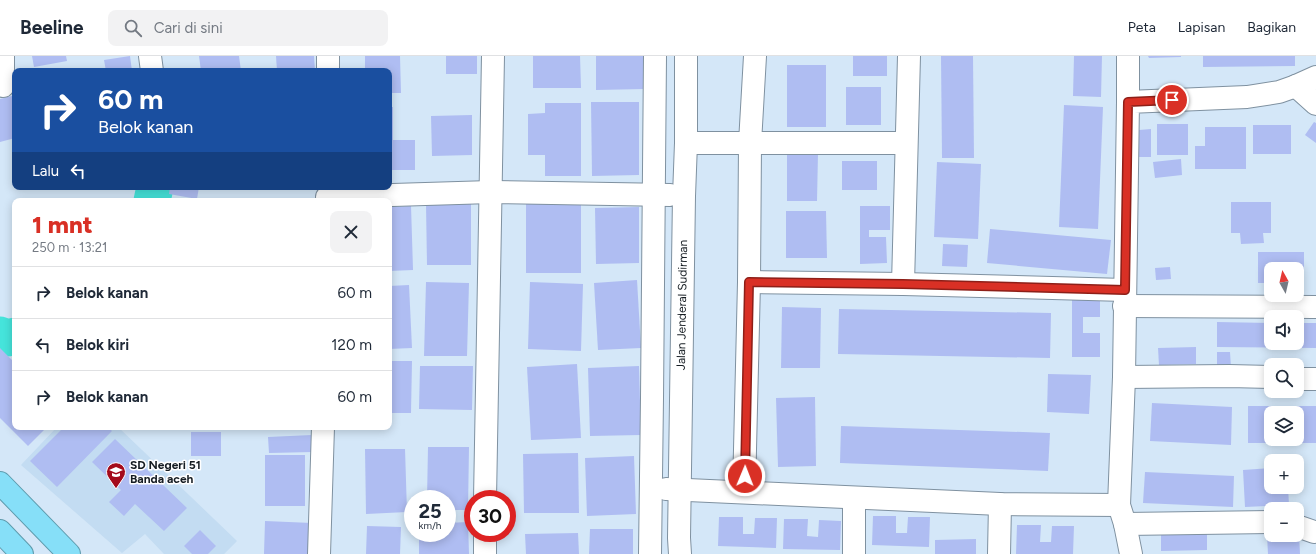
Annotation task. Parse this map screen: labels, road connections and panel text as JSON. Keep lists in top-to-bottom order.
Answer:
{
  "streets": {
    "street": ["Jalan Jenderal Sudirman"]
  },
  "places": {
    "school or university": ["SD Negeri 51 Banda aceh"]
  },
  "north": "top",
  "page": {
    "header": "Beeline",
    "search": "Cari di sini",
    "nav": ["Peta", "Lapisan", "Bagikan"],
    "turn": ["60 m", "Belok kanan"],
    "then": "Lalu",
    "heading": ["1 mnt", "250 m · 13:21"],
    "map_buttons": ["+", "−"],
    "list": [
      {
        "name": "Belok kanan",
        "value": "60 m"
      },
      {
        "name": "Belok kiri",
        "value": "120 m"
      },
      {
        "name": "Belok kanan",
        "value": "60 m"
      }
    ],
    "speed": "25 km/h",
    "limit": "30"
  }
}
